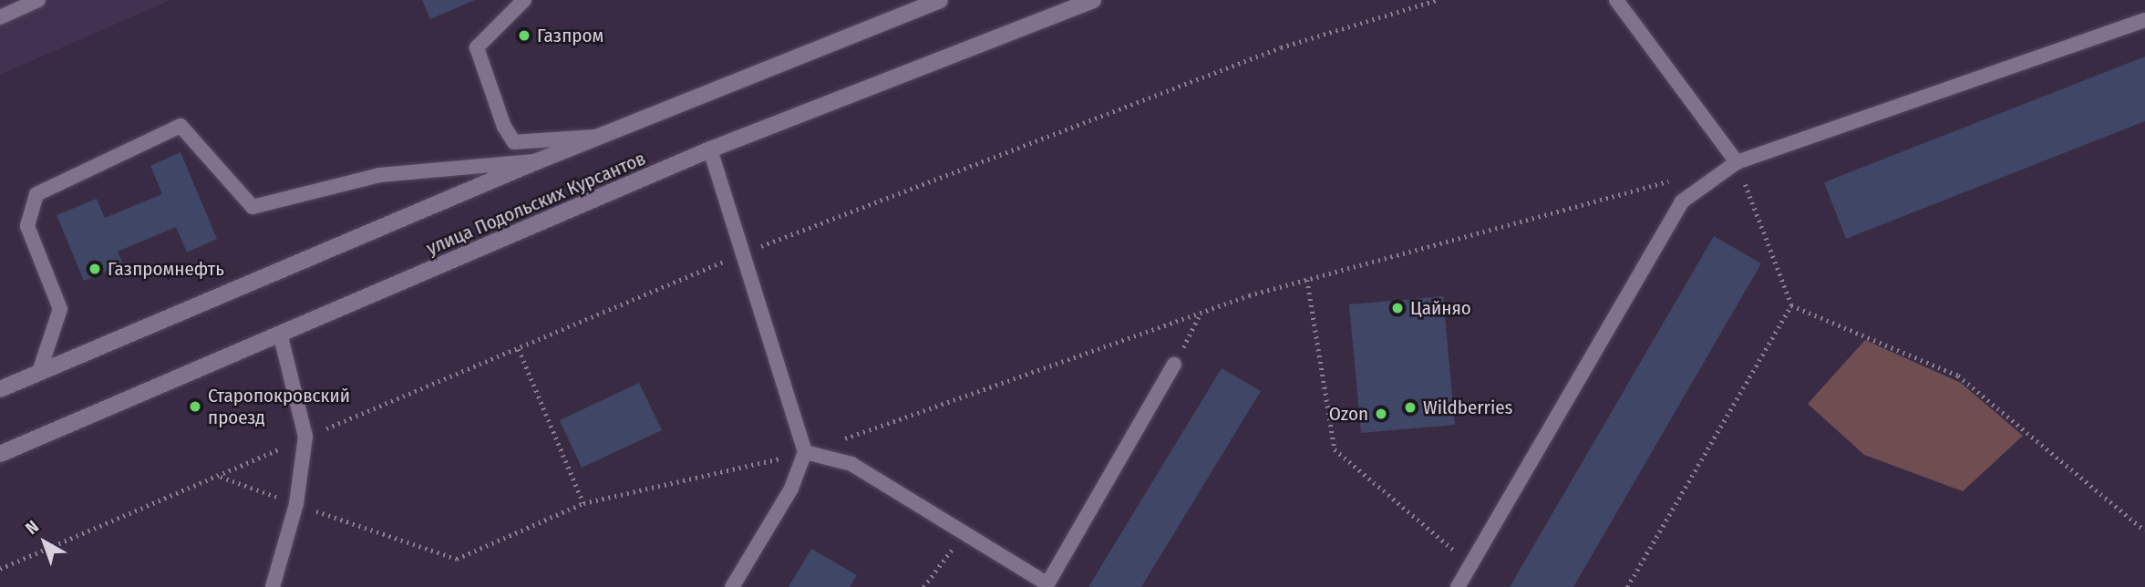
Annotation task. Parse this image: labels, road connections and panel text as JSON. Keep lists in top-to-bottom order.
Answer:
{
  "streets": {
    "main road": ["улица Подольских Курсантов"]
  },
  "places": [
    "Газпром",
    "Газпромнефть",
    "Цайняо",
    "Старопокровский проезд",
    "Wildberries",
    "Ozon"
  ],
  "north": "top left"
}
